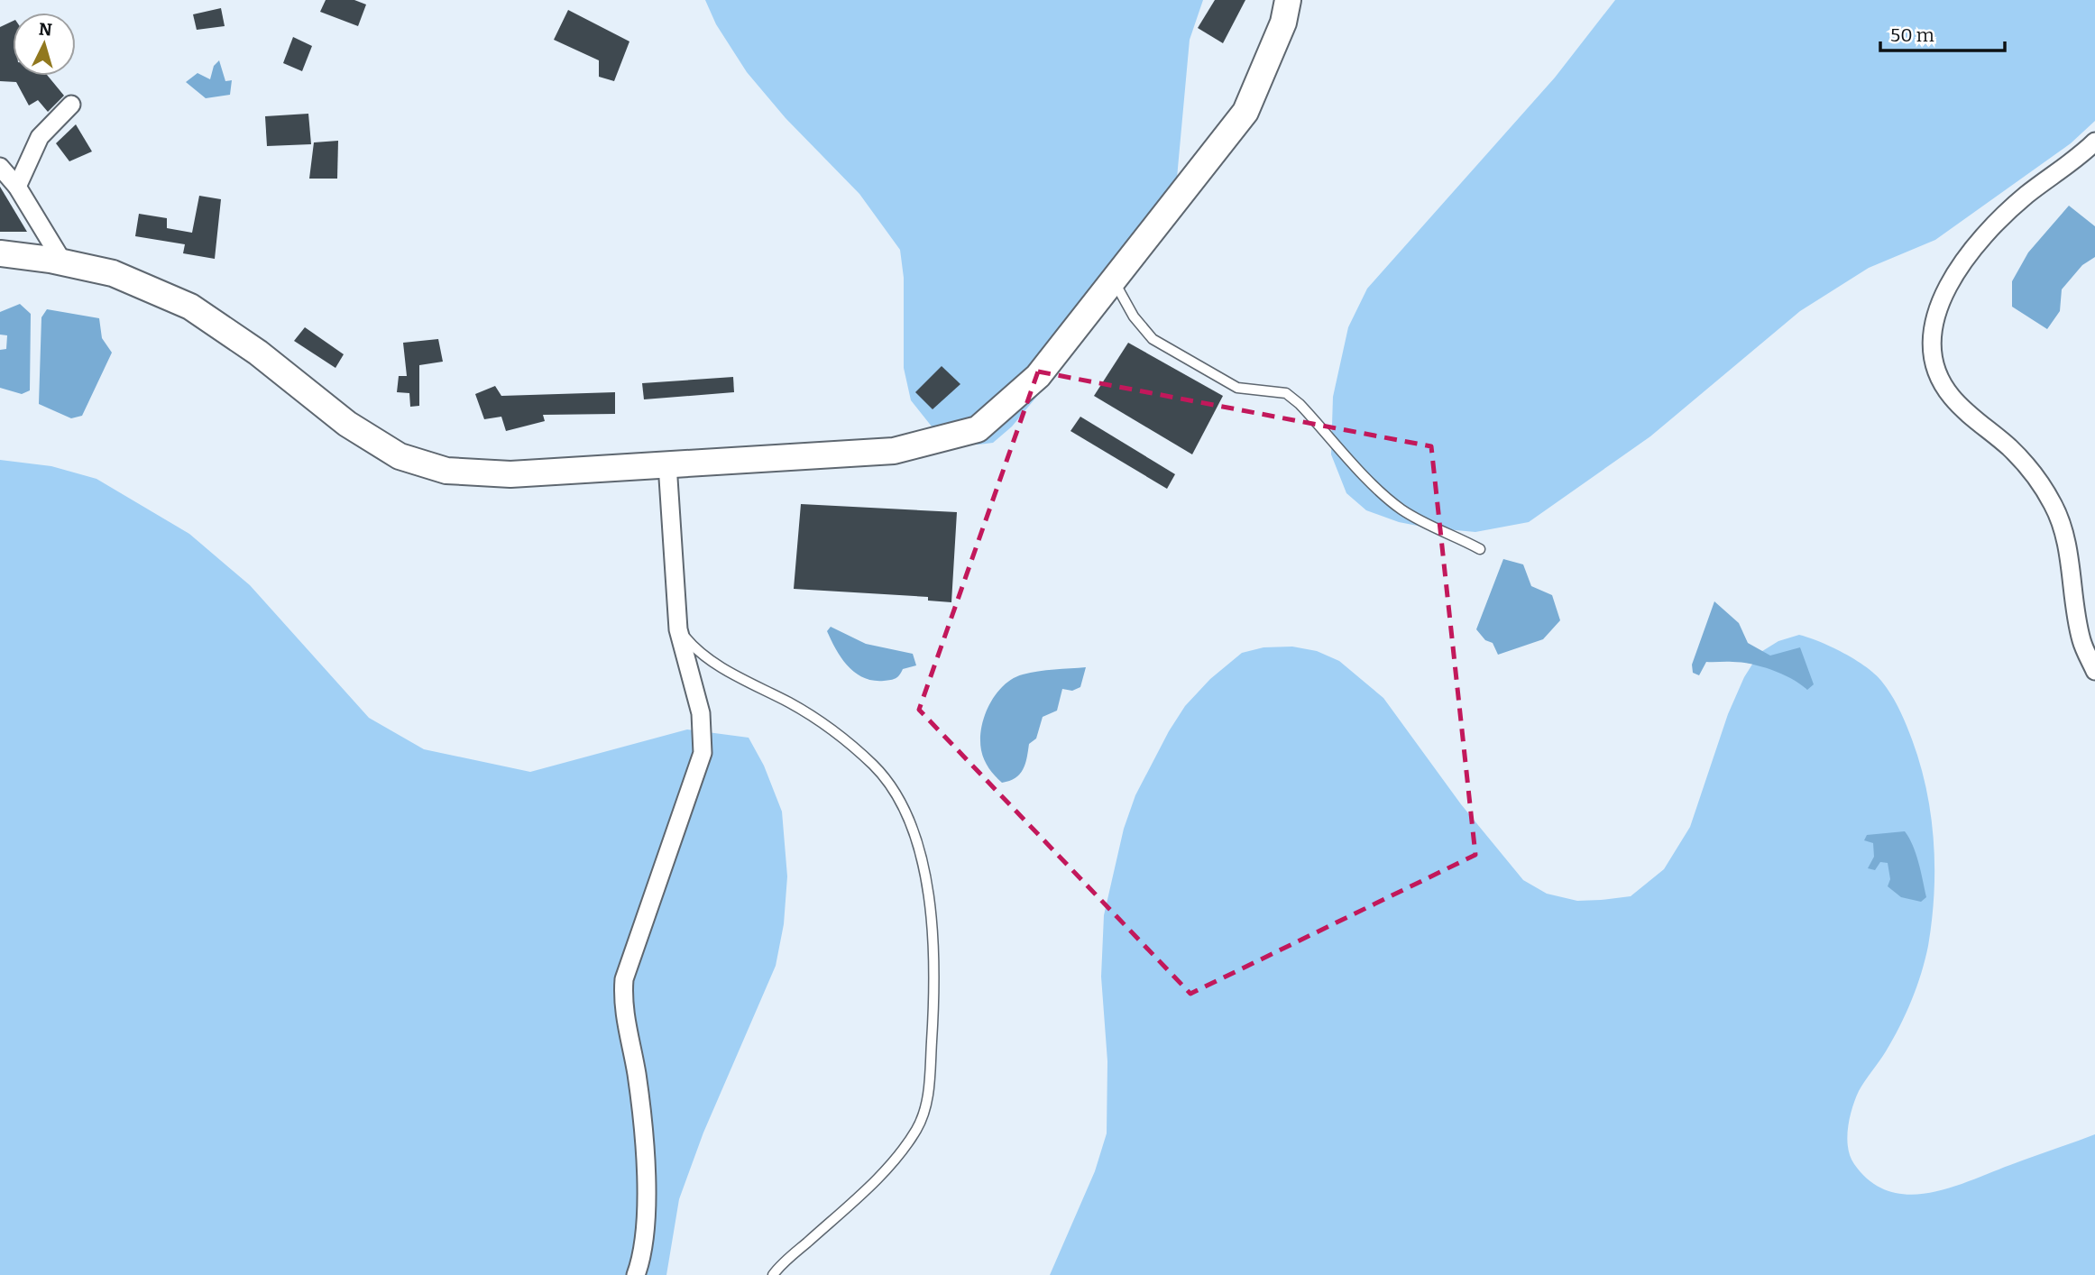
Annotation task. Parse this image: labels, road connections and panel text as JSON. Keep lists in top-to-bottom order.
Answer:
{
  "scale_bar": "50 m",
  "north": "top"
}
